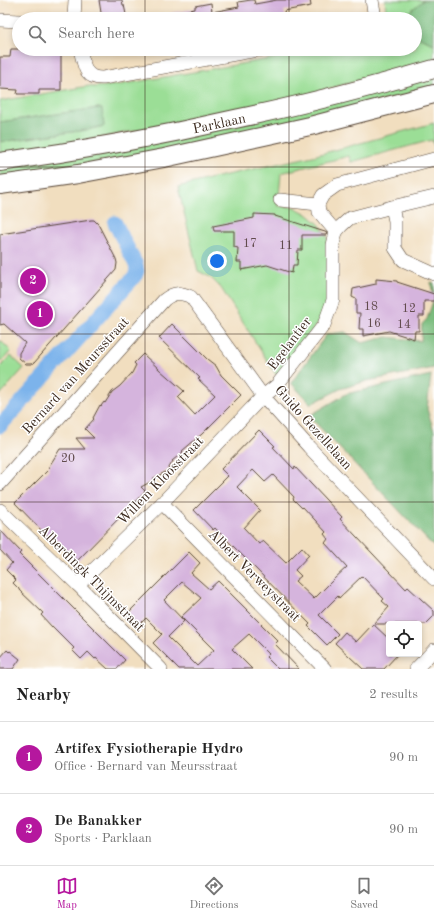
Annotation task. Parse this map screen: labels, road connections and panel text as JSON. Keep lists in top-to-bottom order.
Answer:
{
  "streets": {
    "street": [
      "Parklaan",
      "Egelantier",
      "Bernard van Meursstraat",
      "Guido Gezellelaan",
      "Willem Kloosstraat",
      "Albert Verweystraat",
      "Alberdingk Thijmstraat"
    ]
  },
  "crossings": [
    ["Egelantier", "Guido Gezellelaan"],
    ["Egelantier", "Willem Kloosstraat"],
    ["Bernard van Meursstraat", "Guido Gezellelaan"],
    ["Guido Gezellelaan", "Willem Kloosstraat"],
    ["Willem Kloosstraat", "Albert Verweystraat"],
    ["Willem Kloosstraat", "Alberdingk Thijmstraat"]
  ],
  "house_numbers": [
    "17",
    "11",
    "18",
    "12",
    "16",
    "14",
    "20"
  ],
  "page": {
    "search": "Search here",
    "pins": ["2", "1"],
    "heading": ["Nearby", "2 results"],
    "list": [
      {
        "mark": "1",
        "name": "Artifex Fysiotherapie Hydro",
        "note": "Office · Bernard van Meursstraat",
        "value": "90 m"
      },
      {
        "mark": "2",
        "name": "De Banakker",
        "note": "Sports · Parklaan",
        "value": "90 m"
      }
    ],
    "nav": ["Map", "Directions", "Saved"]
  }
}
